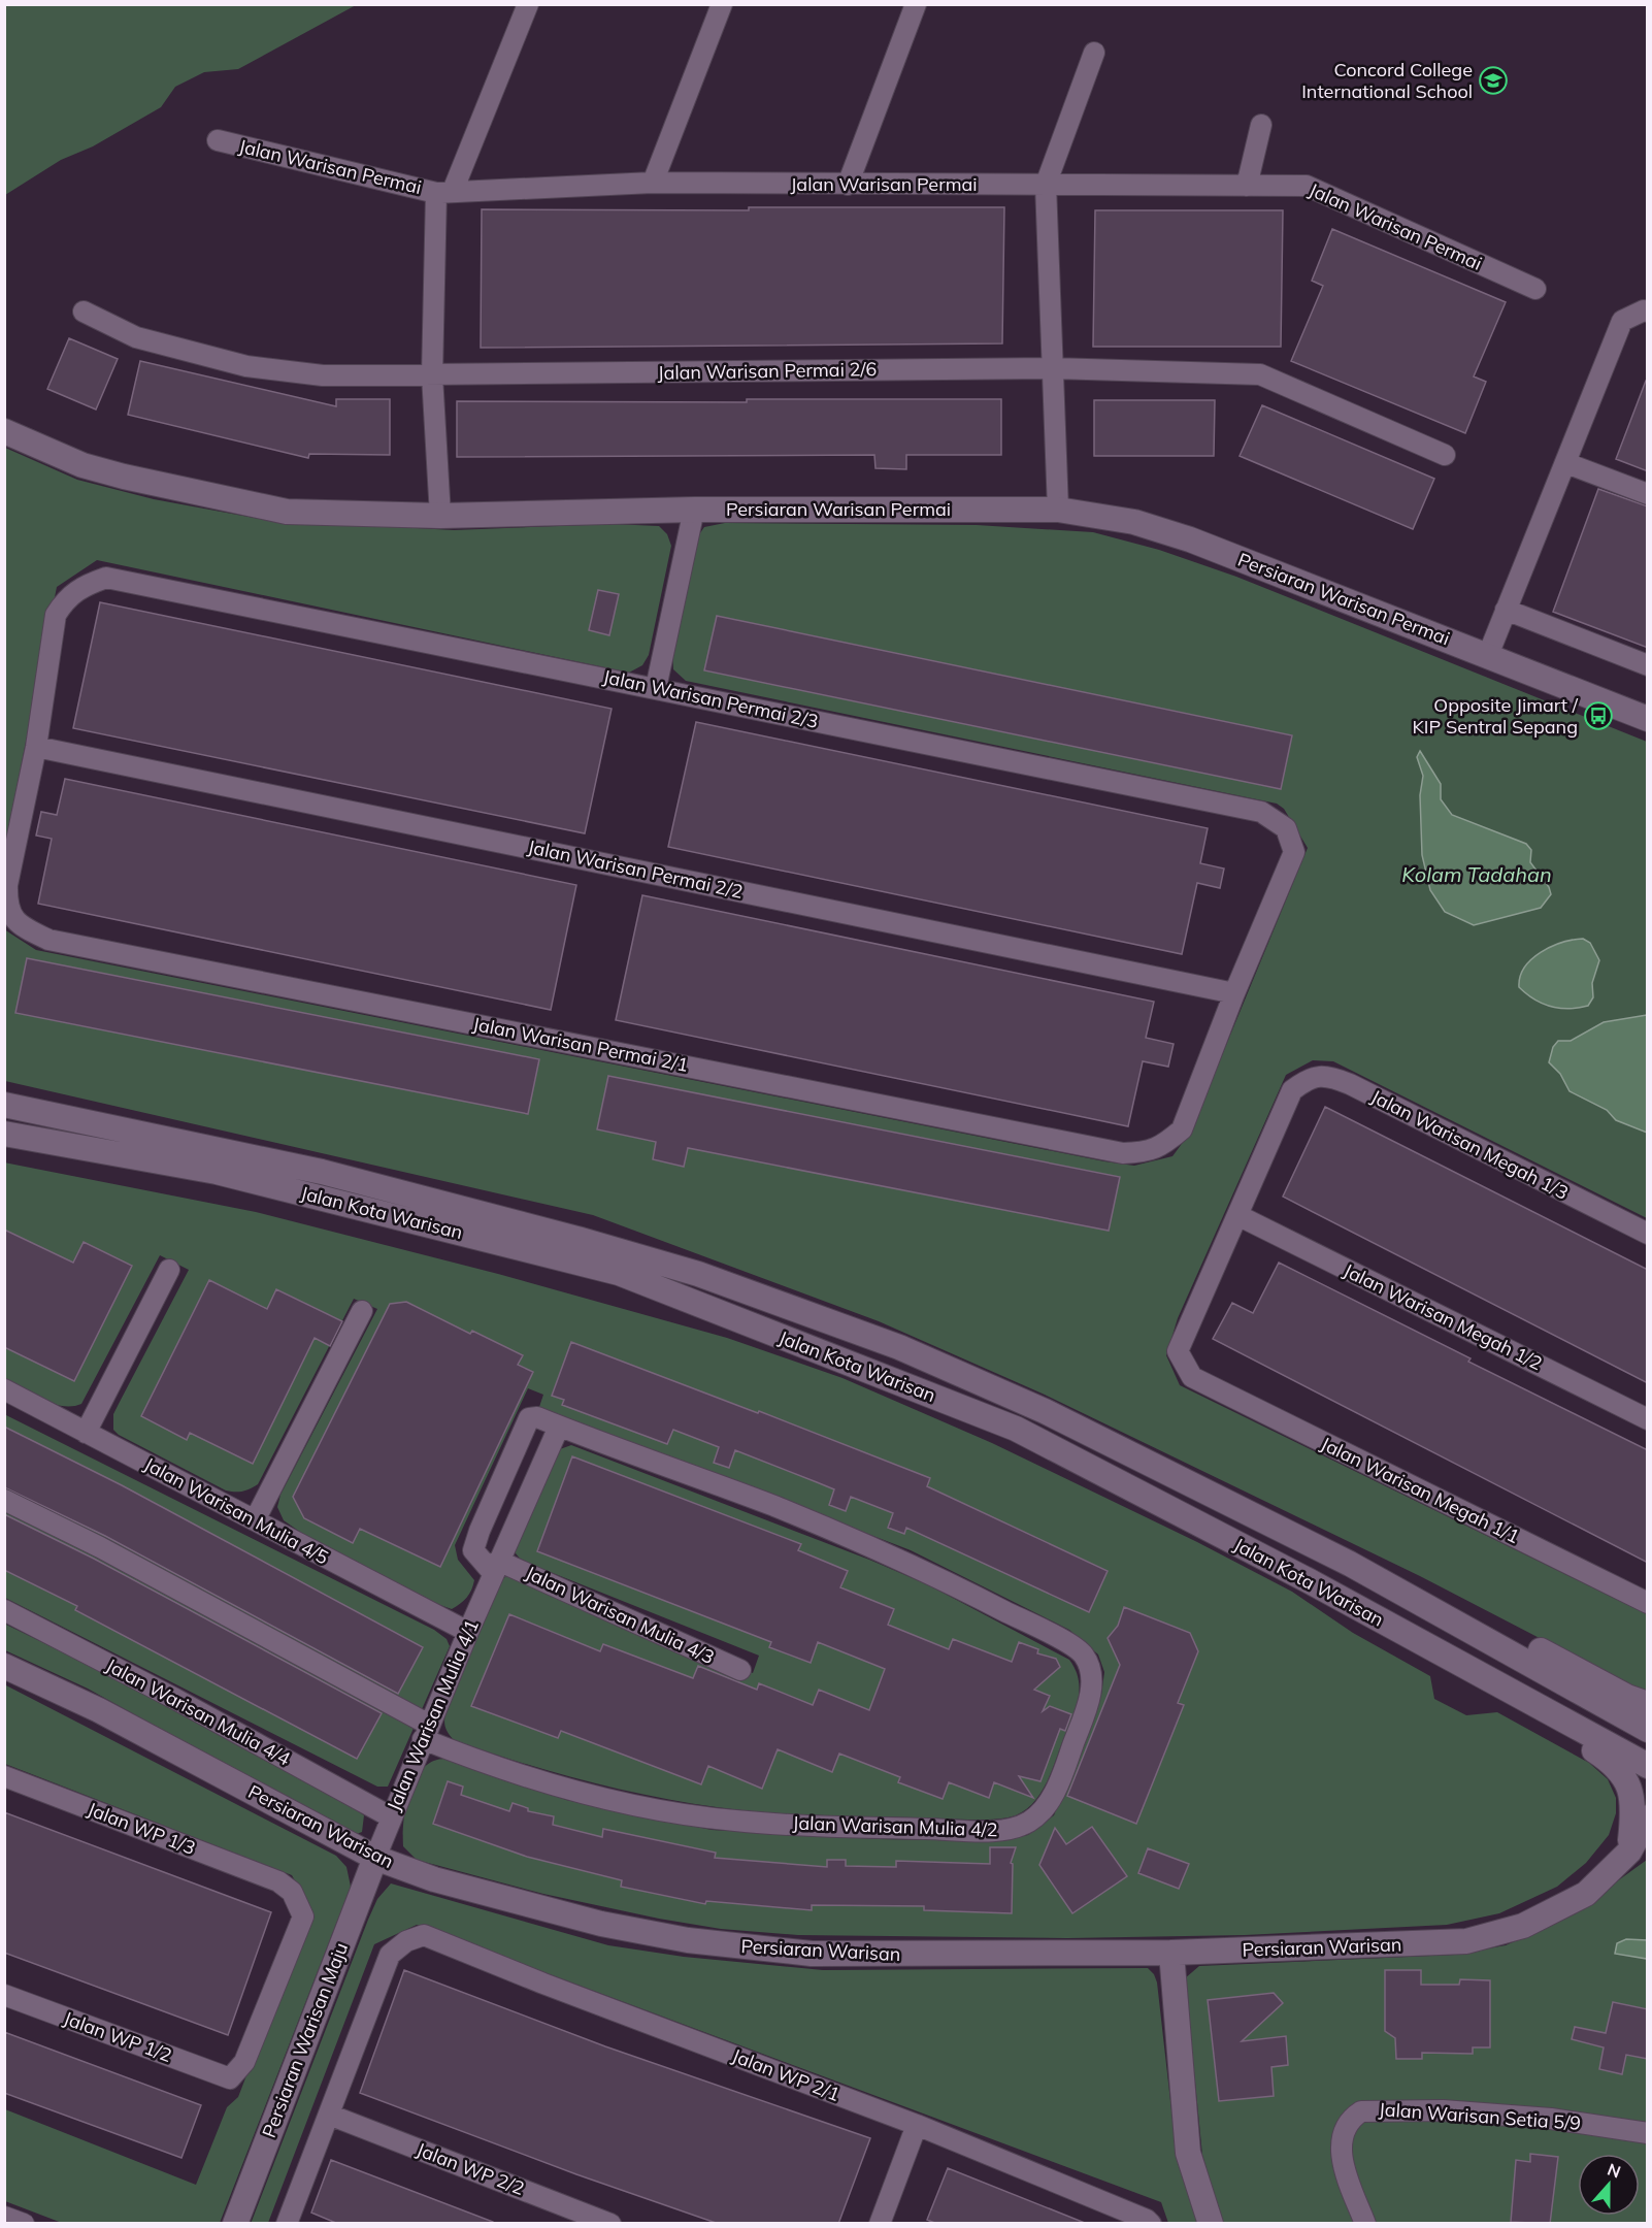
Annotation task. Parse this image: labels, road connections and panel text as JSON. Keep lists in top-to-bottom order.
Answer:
{
  "streets": {
    "street": [
      "Jalan Warisan Permai",
      "Jalan Warisan Permai 2/6",
      "Persiaran Warisan Permai",
      "Jalan Warisan Permai 2/3",
      "Jalan Warisan Permai 2/2",
      "Jalan Warisan Permai 2/1",
      "Jalan Warisan Megah 1/3",
      "Jalan Kota Warisan",
      "Jalan Warisan Megah 1/2",
      "Jalan Warisan Megah 1/1",
      "Jalan Warisan Mulia 4/5",
      "Jalan Warisan Mulia 4/3",
      "Jalan Warisan Mulia 4/4",
      "Jalan Warisan Mulia 4/1",
      "Persiaran Warisan",
      "Jalan Warisan Mulia 4/2",
      "Jalan WP 1/3",
      "Jalan WP 1/2",
      "Persiaran Warisan Maju",
      "Jalan WP 2/1",
      "Jalan Warisan Setia 5/9",
      "Jalan WP 2/2"
    ]
  },
  "crossings": [
    ["Jalan Warisan Permai 2/3", "Jalan Warisan Permai 2/2"],
    ["Jalan Warisan Permai 2/3", "Jalan Warisan Permai 2/1"],
    ["Jalan Warisan Permai 2/2", "Jalan Warisan Permai 2/1"],
    ["Jalan Warisan Megah 1/3", "Jalan Warisan Megah 1/2"],
    ["Jalan Warisan Megah 1/3", "Jalan Warisan Megah 1/1"],
    ["Jalan Warisan Megah 1/2", "Jalan Warisan Megah 1/1"],
    ["Jalan Warisan Mulia 4/5", "Jalan Warisan Mulia 4/1"],
    ["Jalan Warisan Mulia 4/3", "Jalan Warisan Mulia 4/1"],
    ["Jalan Warisan Mulia 4/4", "Jalan Warisan Mulia 4/1"],
    ["Jalan Warisan Mulia 4/1", "Persiaran Warisan"],
    ["Jalan Warisan Mulia 4/1", "Jalan Warisan Mulia 4/2"],
    ["Jalan Warisan Mulia 4/1", "Persiaran Warisan Maju"],
    ["Persiaran Warisan", "Persiaran Warisan Maju"],
    ["Jalan WP 1/3", "Jalan WP 1/2"],
    ["Jalan WP 2/1", "Jalan WP 2/2"]
  ],
  "water": ["Kolam Tadahan"],
  "places": {
    "school or university": ["Concord College International School"],
    "bus stop": ["Opposite Jimart / KIP Sentral Sepang"]
  },
  "north": "top"
}
